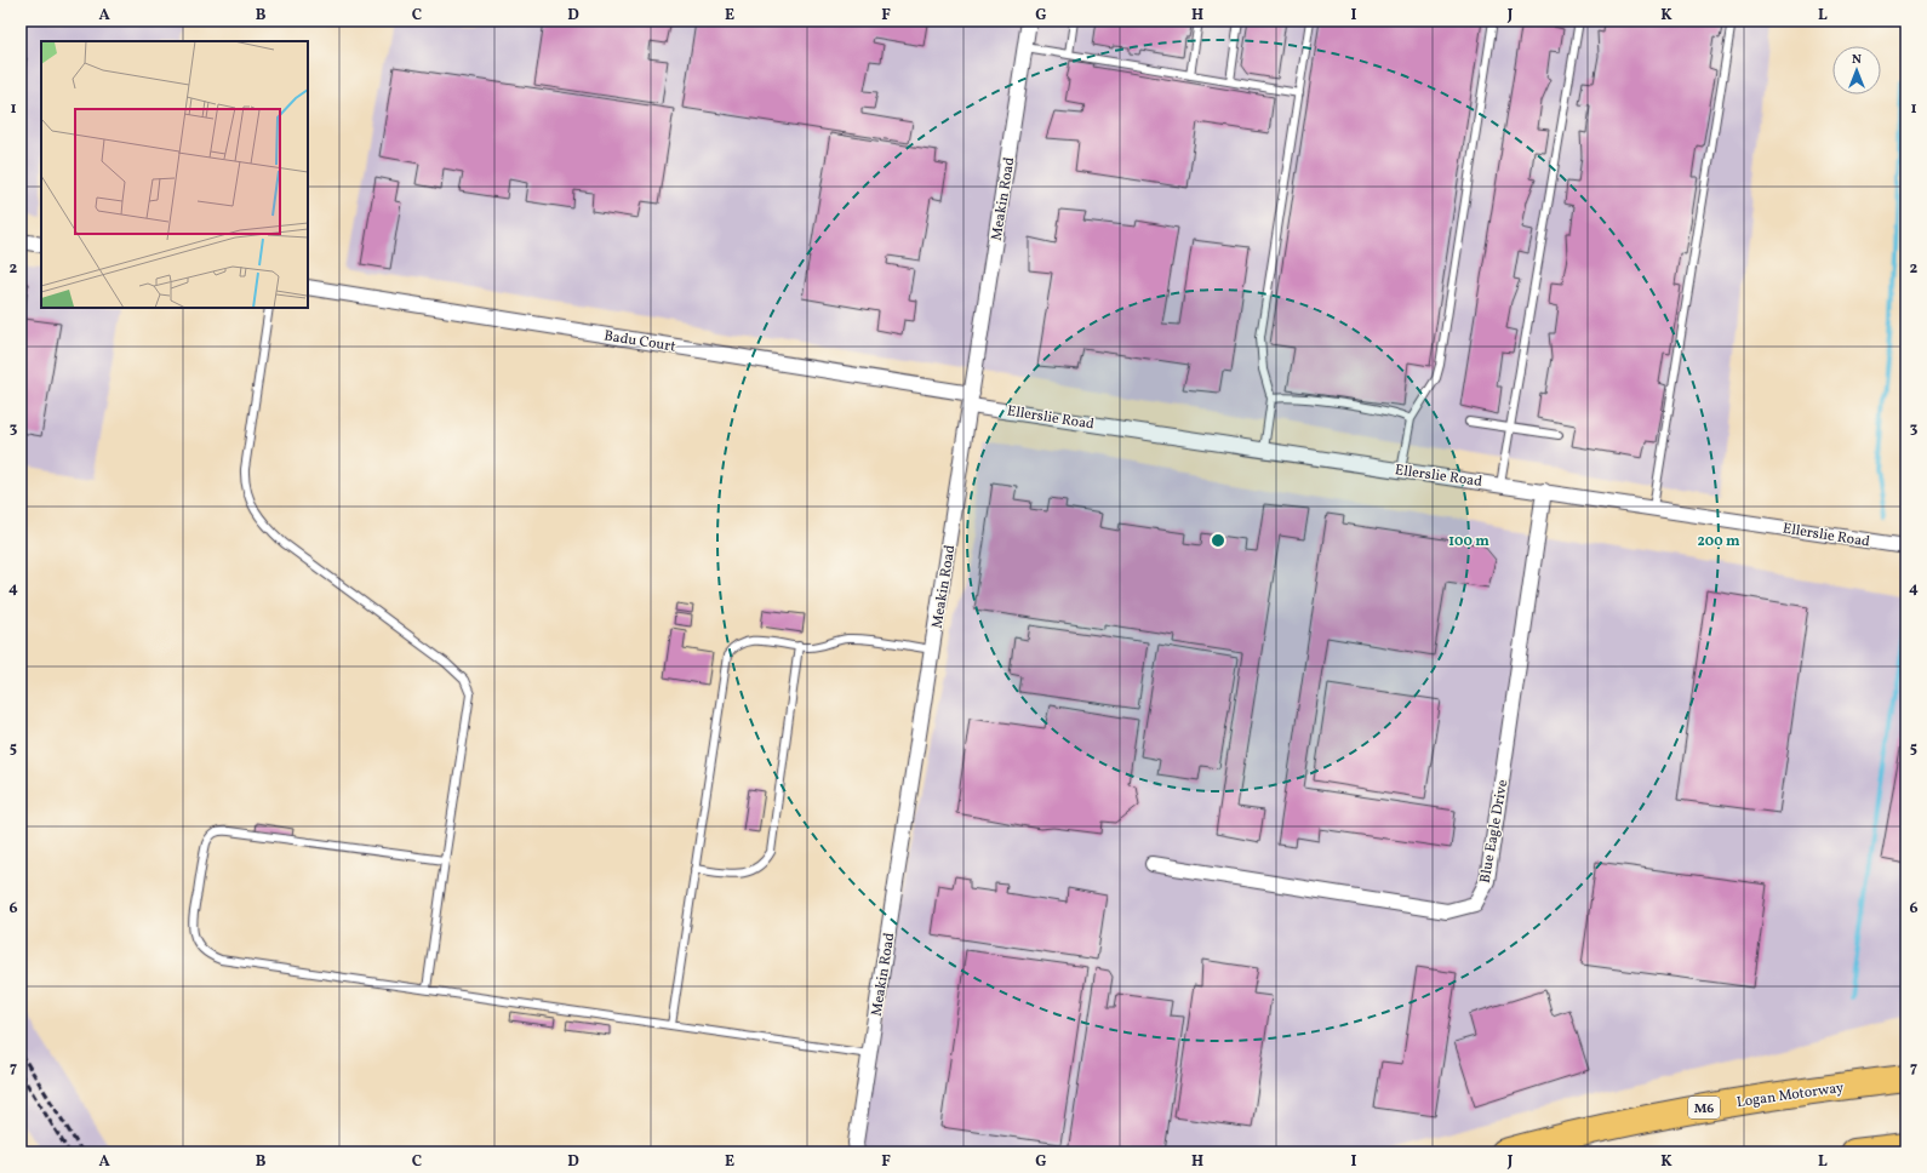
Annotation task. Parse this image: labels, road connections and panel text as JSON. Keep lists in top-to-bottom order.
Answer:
{
  "streets": {
    "highway": ["Logan Motorway", "M6"],
    "street": [
      "Meakin Road",
      "Badu Court",
      "Ellerslie Road",
      "Blue Eagle Drive"
    ]
  },
  "crossings": [
    ["Meakin Road", "Badu Court"],
    ["Meakin Road", "Ellerslie Road"],
    ["Badu Court", "Ellerslie Road"],
    ["Ellerslie Road", "Blue Eagle Drive"]
  ],
  "north": "top",
  "grid": {
    "columns": [
      "A",
      "B",
      "C",
      "D",
      "E",
      "F",
      "G",
      "H",
      "I",
      "J",
      "K",
      "L"
    ],
    "rows": [
      "1",
      "2",
      "3",
      "4",
      "5",
      "6",
      "7"
    ]
  },
  "rings": ["100 m", "200 m"]
}
